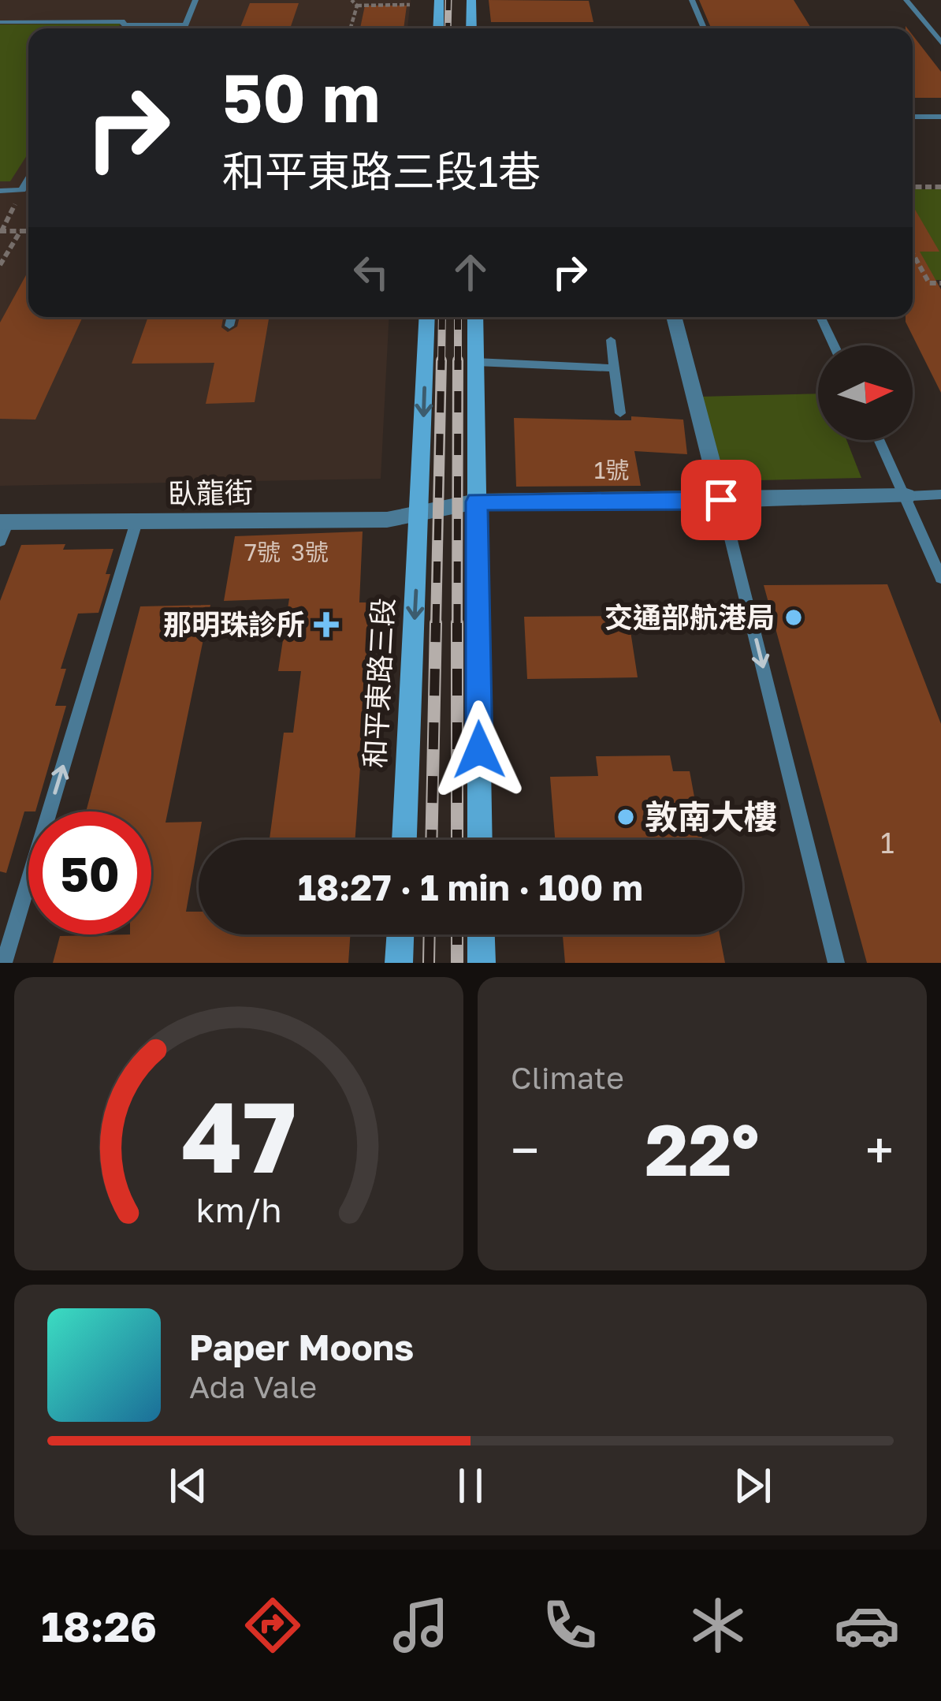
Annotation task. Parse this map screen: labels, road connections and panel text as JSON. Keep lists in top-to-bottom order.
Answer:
{
  "streets": {
    "main road": ["和平東路三段"],
    "street": ["臥龍街"]
  },
  "crossings": [
    ["臥龍街", "和平東路三段"]
  ],
  "places": {
    "other": ["交通部航港局", "敦南大樓"],
    "health": ["那明珠診所"]
  },
  "house_numbers": [
    "1號",
    "7號",
    "3號",
    "1"
  ],
  "north": "right",
  "page": {
    "turn": ["50 m", "和平東路三段1巷"],
    "limit": "50",
    "trip": "18:27 · 1 min · 100 m",
    "tile": "Climate",
    "heat": ["−", "22°", "+"],
    "song": ["Paper Moons", "Ada Vale"],
    "tabs": "18:26",
    "gauge": ["47", "km/h"]
  }
}
